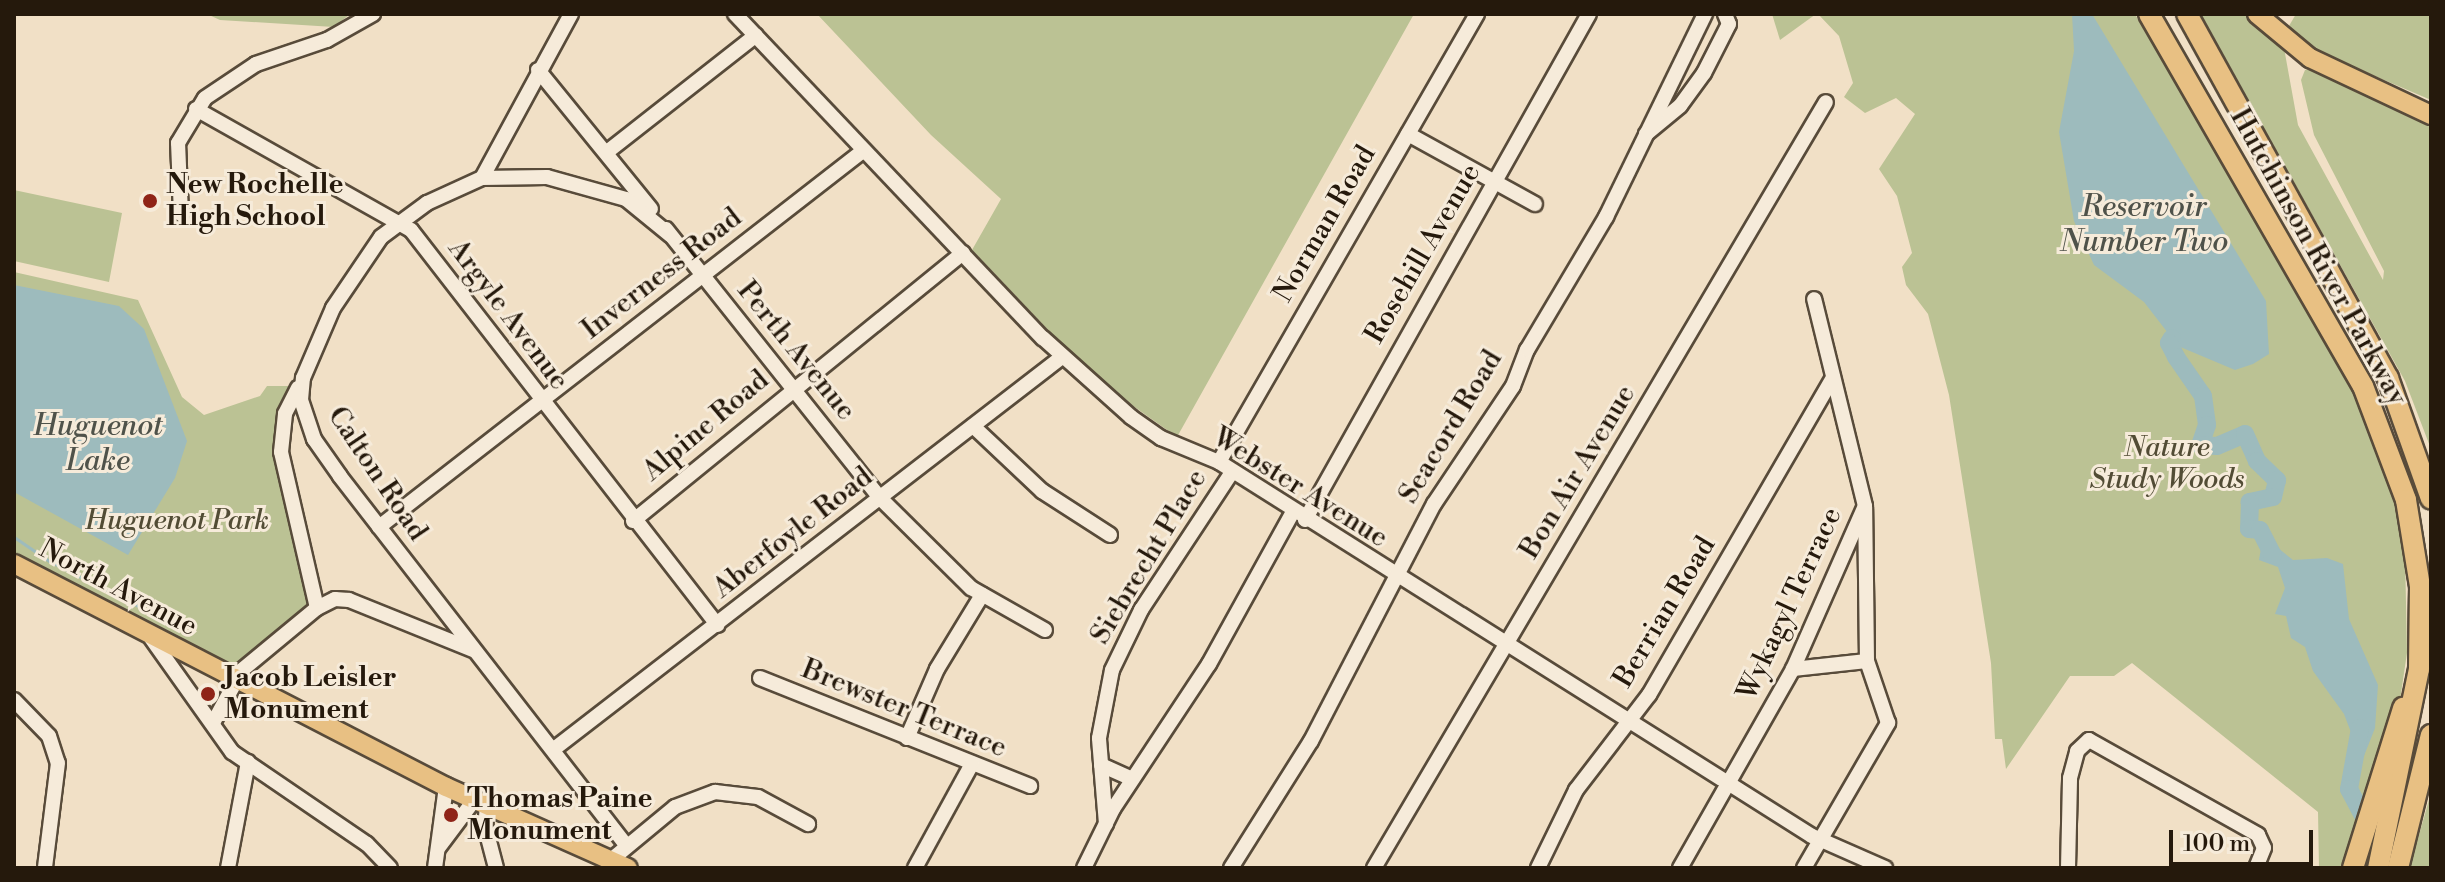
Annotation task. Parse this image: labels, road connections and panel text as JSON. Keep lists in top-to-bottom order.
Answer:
{
  "streets": {
    "highway": ["Hutchinson River Parkway"],
    "main road": ["North Avenue"],
    "street": [
      "Norman Road",
      "Rosehill Avenue",
      "Inverness Road",
      "Argyle Avenue",
      "Perth Avenue",
      "Alpine Road",
      "Seacord Road",
      "Bon Air Avenue",
      "Calton Road",
      "Webster Avenue",
      "Aberfoyle Road",
      "Siebrecht Place",
      "Wykagyl Terrace",
      "Berrian Road",
      "Brewster Terrace"
    ]
  },
  "crossings": [
    ["Norman Road", "Webster Avenue"],
    ["Rosehill Avenue", "Webster Avenue"],
    ["Rosehill Avenue", "Siebrecht Place"],
    ["Inverness Road", "Argyle Avenue"],
    ["Inverness Road", "Perth Avenue"],
    ["Inverness Road", "Calton Road"],
    ["Inverness Road", "Webster Avenue"],
    ["Argyle Avenue", "Alpine Road"],
    ["Argyle Avenue", "Calton Road"],
    ["Argyle Avenue", "Aberfoyle Road"],
    ["Perth Avenue", "Alpine Road"],
    ["Perth Avenue", "Calton Road"],
    ["Perth Avenue", "Aberfoyle Road"],
    ["Alpine Road", "Webster Avenue"],
    ["Seacord Road", "Webster Avenue"],
    ["Bon Air Avenue", "Webster Avenue"],
    ["Calton Road", "Aberfoyle Road"],
    ["Webster Avenue", "Aberfoyle Road"],
    ["Webster Avenue", "Siebrecht Place"],
    ["Webster Avenue", "Wykagyl Terrace"],
    ["Webster Avenue", "Berrian Road"],
    ["Wykagyl Terrace", "Berrian Road"]
  ],
  "water": ["Reservoir Number Two", "Huguenot Lake"],
  "parks": ["Nature Study Woods", "Huguenot Park"],
  "places": ["New Rochelle High School", "Jacob Leisler Monument", "Thomas Paine Monument"],
  "scale_bar": "100 m"
}
